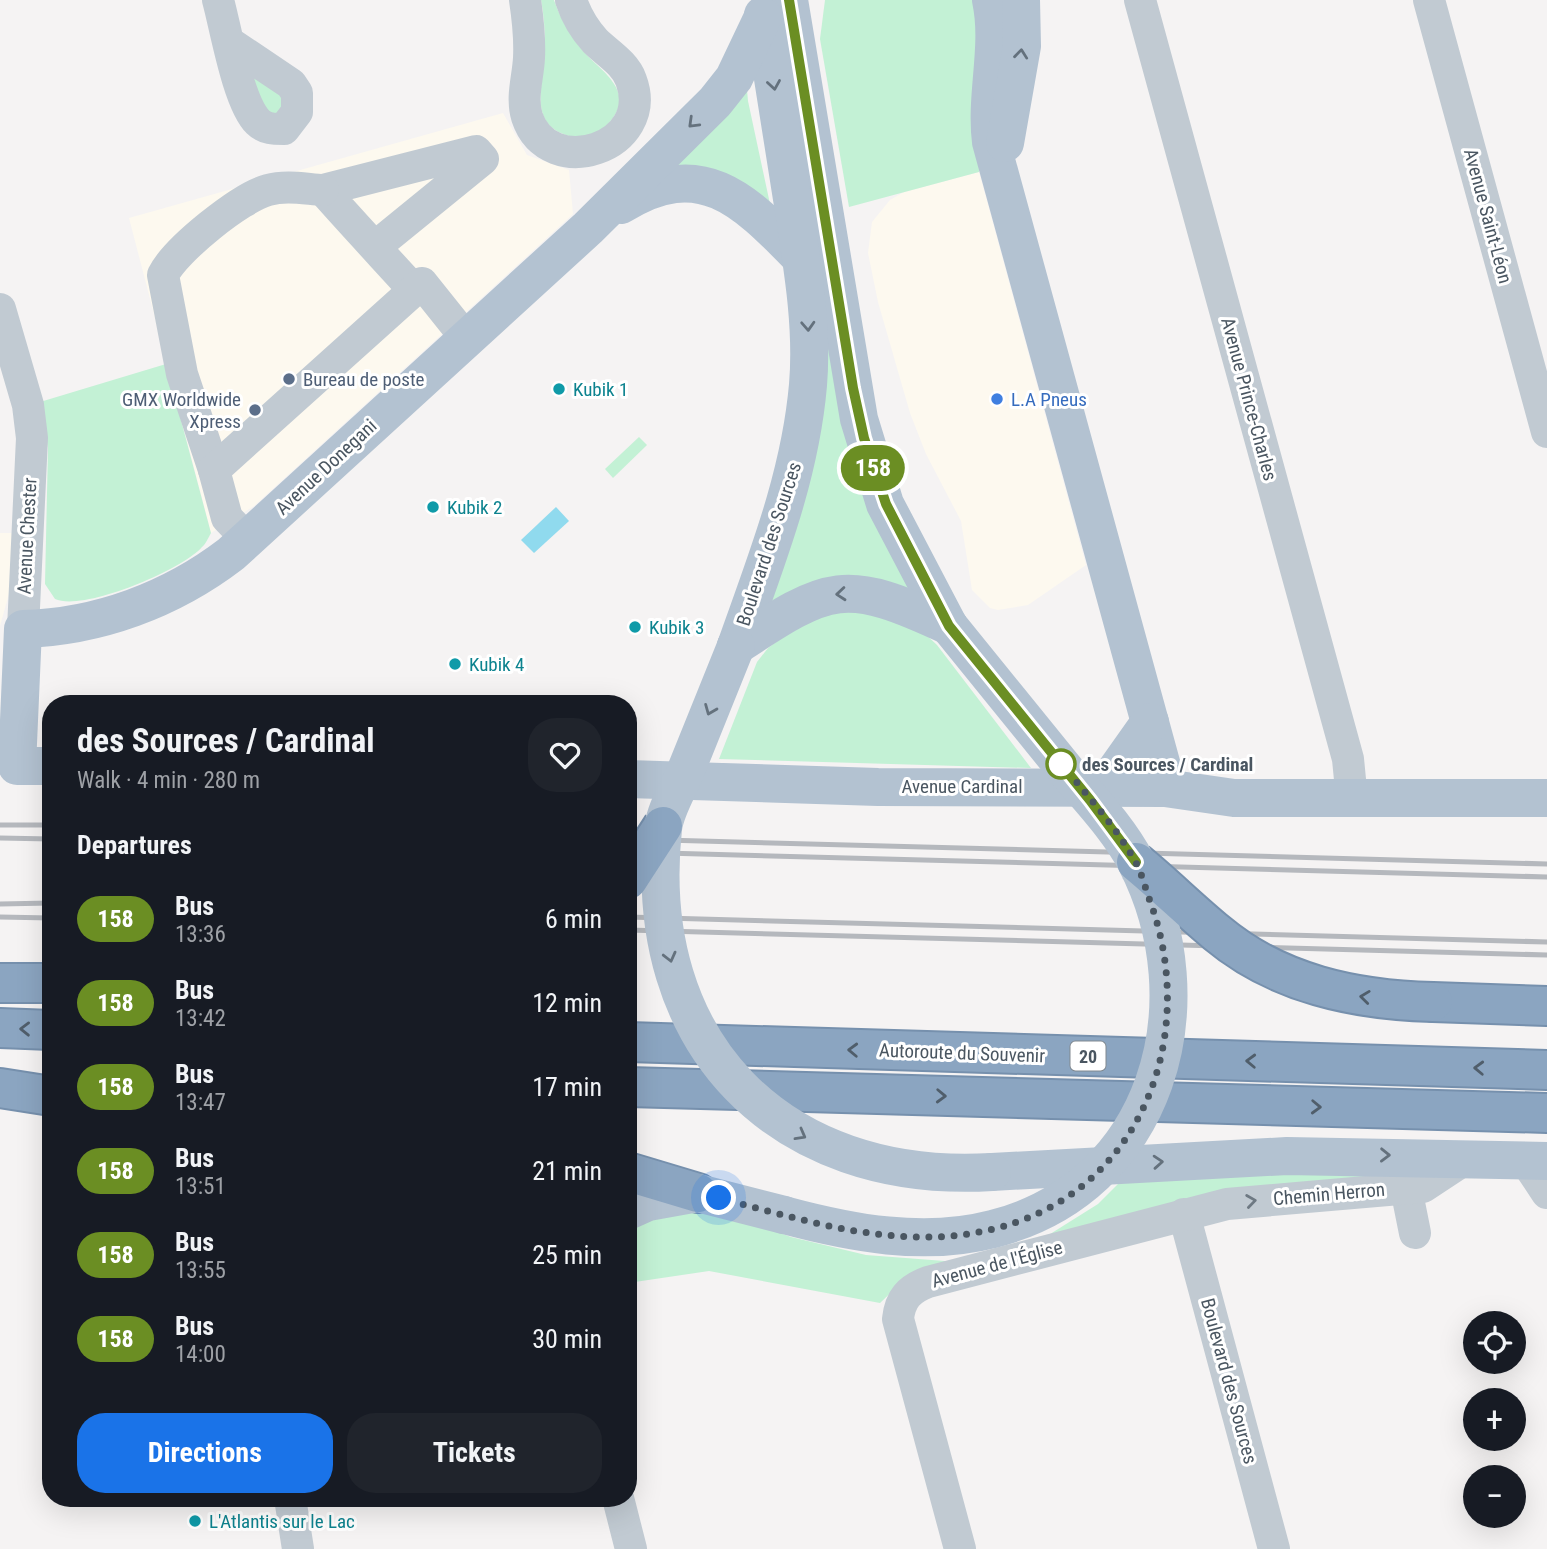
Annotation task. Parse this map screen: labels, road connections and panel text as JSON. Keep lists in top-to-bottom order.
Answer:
{
  "streets": {
    "highway": ["Autoroute du Souvenir", "20"],
    "main road": [
      "Avenue Donegani",
      "Avenue Chester",
      "Boulevard des Sources",
      "Avenue Cardinal"
    ],
    "street": [
      "Avenue Saint-Léon",
      "Avenue Prince-Charles",
      "Chemin Herron",
      "Avenue de l'Église"
    ]
  },
  "crossings": [
    ["Avenue Prince-Charles", "Avenue Cardinal"],
    ["Avenue Donegani", "Avenue Chester"],
    ["Boulevard des Sources", "Chemin Herron"],
    ["Boulevard des Sources", "Avenue de l'Église"],
    ["Chemin Herron", "Avenue de l'Église"]
  ],
  "one_way": ["Chemin Herron"],
  "places": [
    "Bureau de poste",
    "Kubik 1",
    "L.A Pneus",
    "GMX Worldwide Xpress",
    "Kubik 2",
    "Kubik 3",
    "Kubik 4",
    "des Sources / Cardinal",
    "L'Atlantis sur le Lac"
  ],
  "lines": ["bus line 158"],
  "page": {
    "on_map": "158",
    "heading": [
      ["des Sources / Cardinal", "Walk · 4 min · 280 m"],
      "Departures"
    ],
    "list": [
      {
        "mark": "158",
        "name": "Bus",
        "note": "13:36",
        "value": "6 min"
      },
      {
        "mark": "158",
        "name": "Bus",
        "note": "13:42",
        "value": "12 min"
      },
      {
        "mark": "158",
        "name": "Bus",
        "note": "13:47",
        "value": "17 min"
      },
      {
        "mark": "158",
        "name": "Bus",
        "note": "13:51",
        "value": "21 min"
      },
      {
        "mark": "158",
        "name": "Bus",
        "note": "13:55",
        "value": "25 min"
      },
      {
        "mark": "158",
        "name": "Bus",
        "note": "14:00",
        "value": "30 min"
      }
    ],
    "map_buttons": ["+", "−"],
    "buttons": ["Directions", "Tickets"]
  }
}
